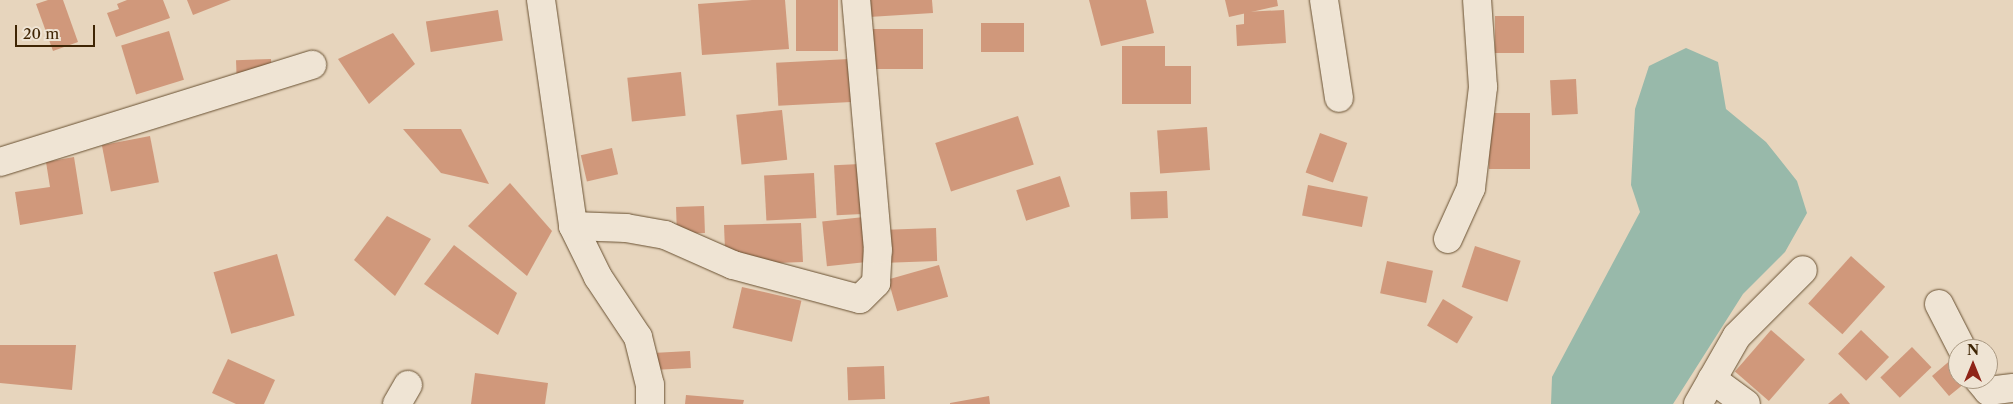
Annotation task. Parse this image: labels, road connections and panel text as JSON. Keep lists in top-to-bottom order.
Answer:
{
  "scale_bar": "20 m",
  "north": "top"
}
